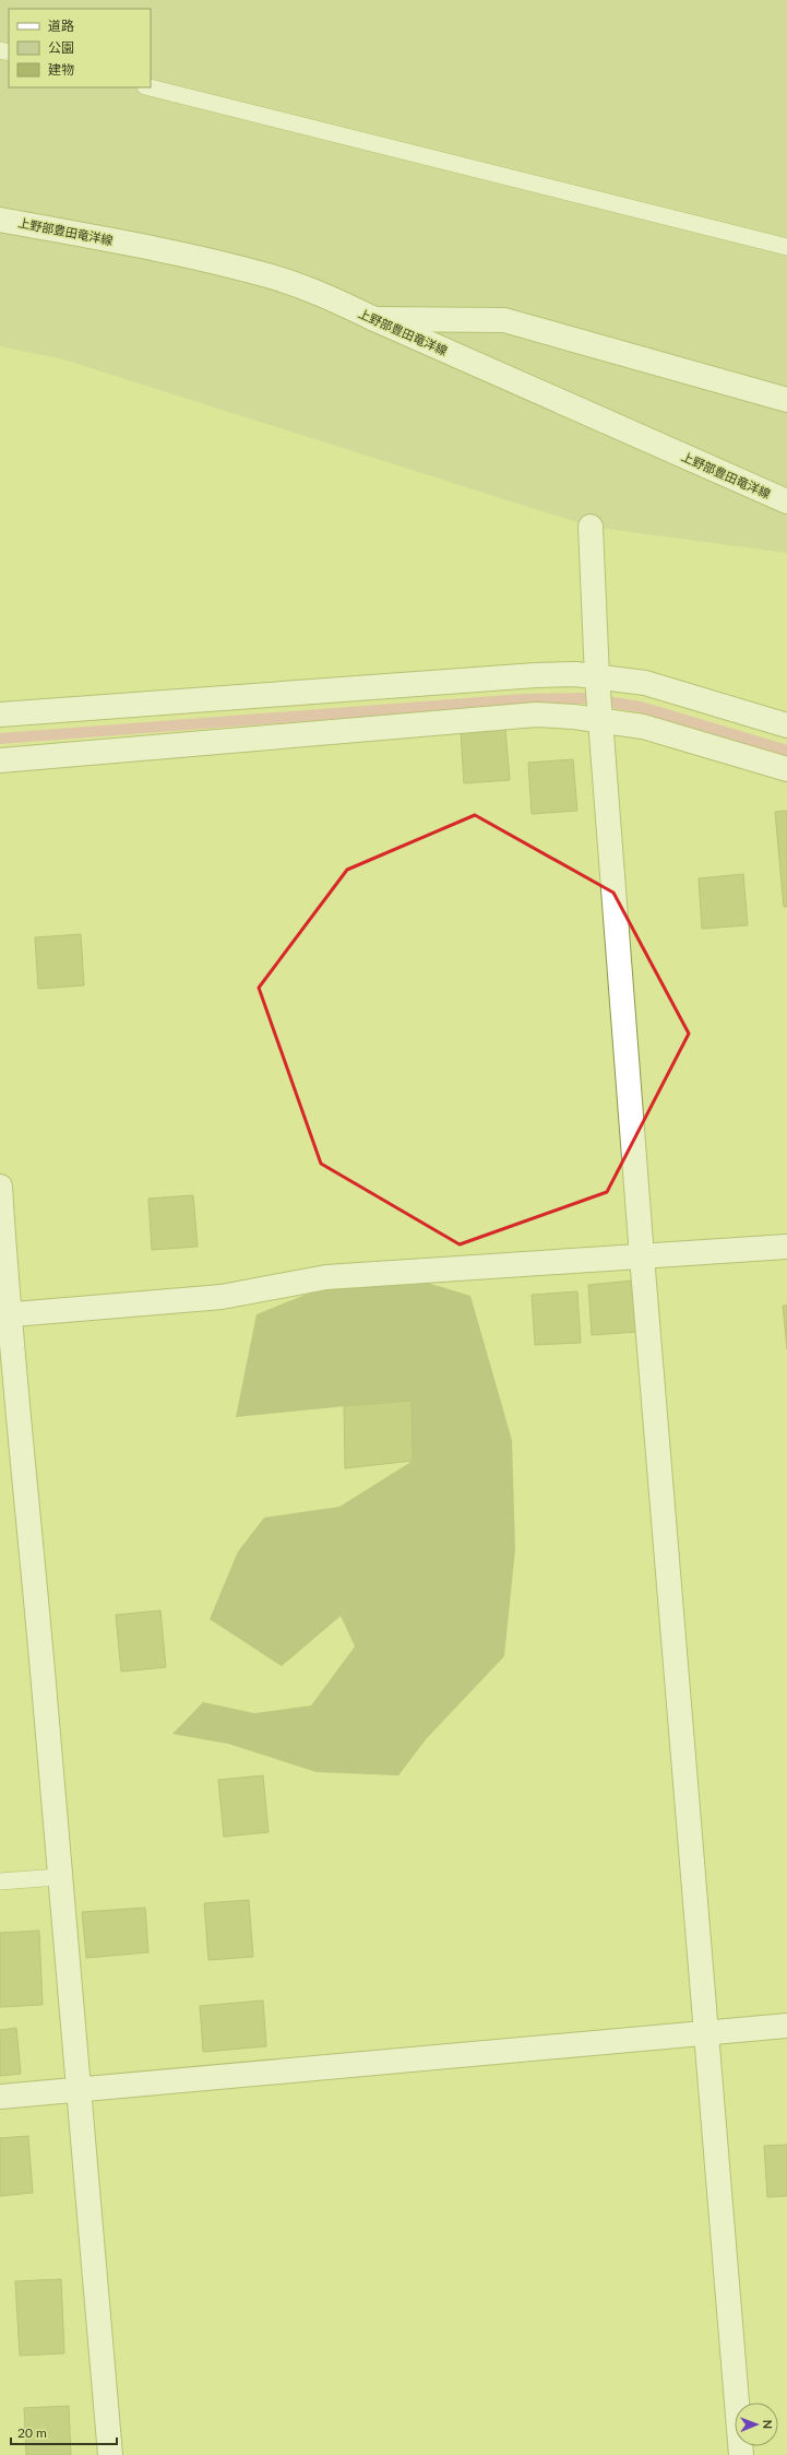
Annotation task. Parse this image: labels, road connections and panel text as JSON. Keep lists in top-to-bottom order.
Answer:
{
  "streets": {
    "street": ["上野部豊田竜洋線"]
  },
  "legend": ["道路", "公園", "建物"],
  "scale_bar": "20 m",
  "north": "right"
}
